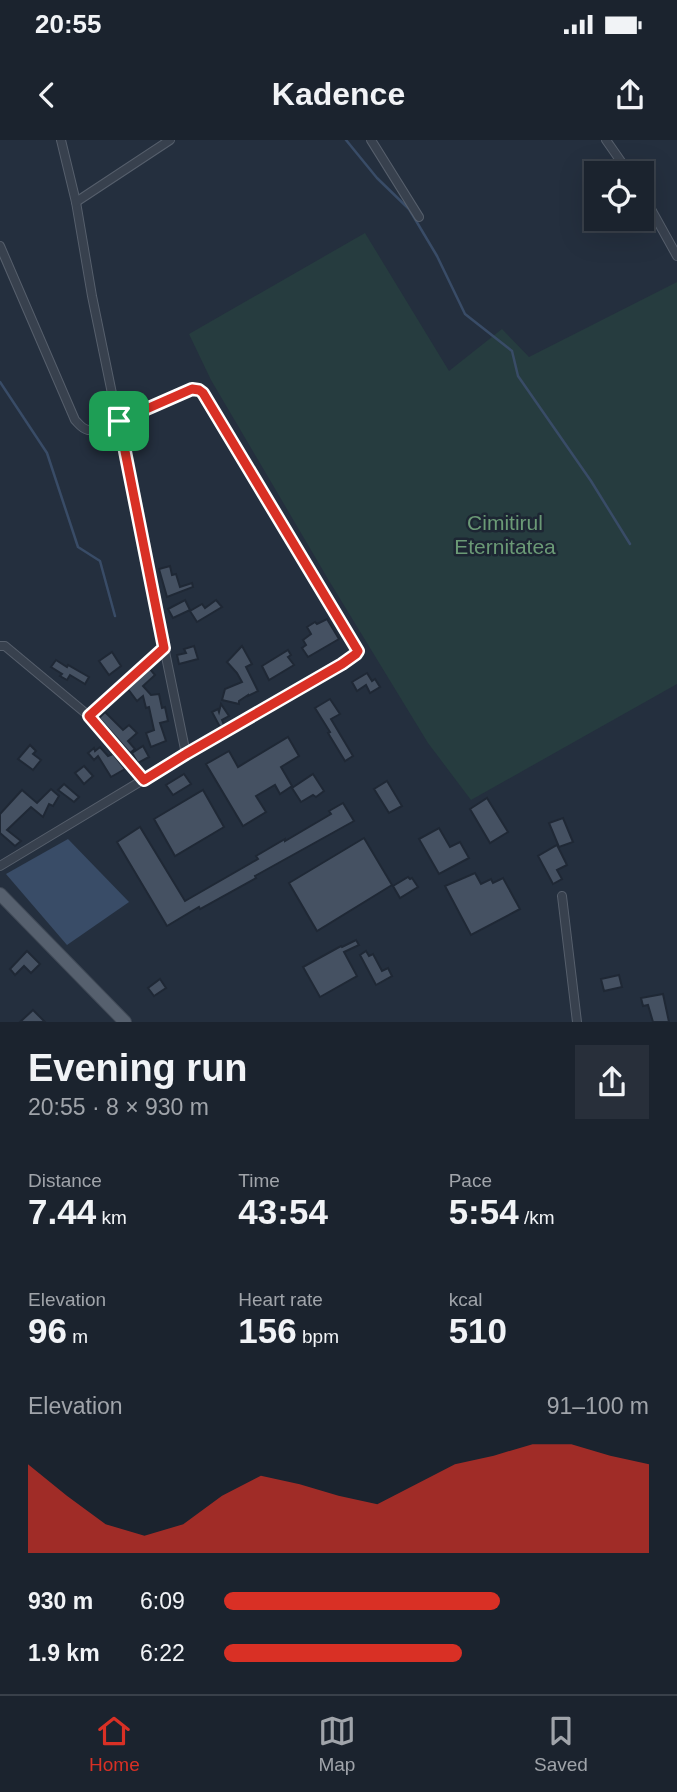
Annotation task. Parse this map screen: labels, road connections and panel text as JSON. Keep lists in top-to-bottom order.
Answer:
{
  "parks": ["Cimitirul Eternitatea"],
  "page": {
    "status": "20:55",
    "header": "Kadence",
    "heading": ["Evening run", "20:55 · 8 × 930 m"],
    "stats": [
      ["Distance", "7.44 km"],
      ["Time", "43:54"],
      ["Pace", "5:54 /km"],
      ["Elevation", "96 m"],
      ["Heart rate", "156 bpm"],
      ["kcal", "510"]
    ],
    "chart": ["Elevation", "91–100 m"],
    "list": [
      {
        "name": "930 m",
        "note": "6:09"
      },
      {
        "name": "1.9 km",
        "note": "6:22"
      }
    ],
    "tabs": ["Home", "Map", "Saved"]
  }
}
